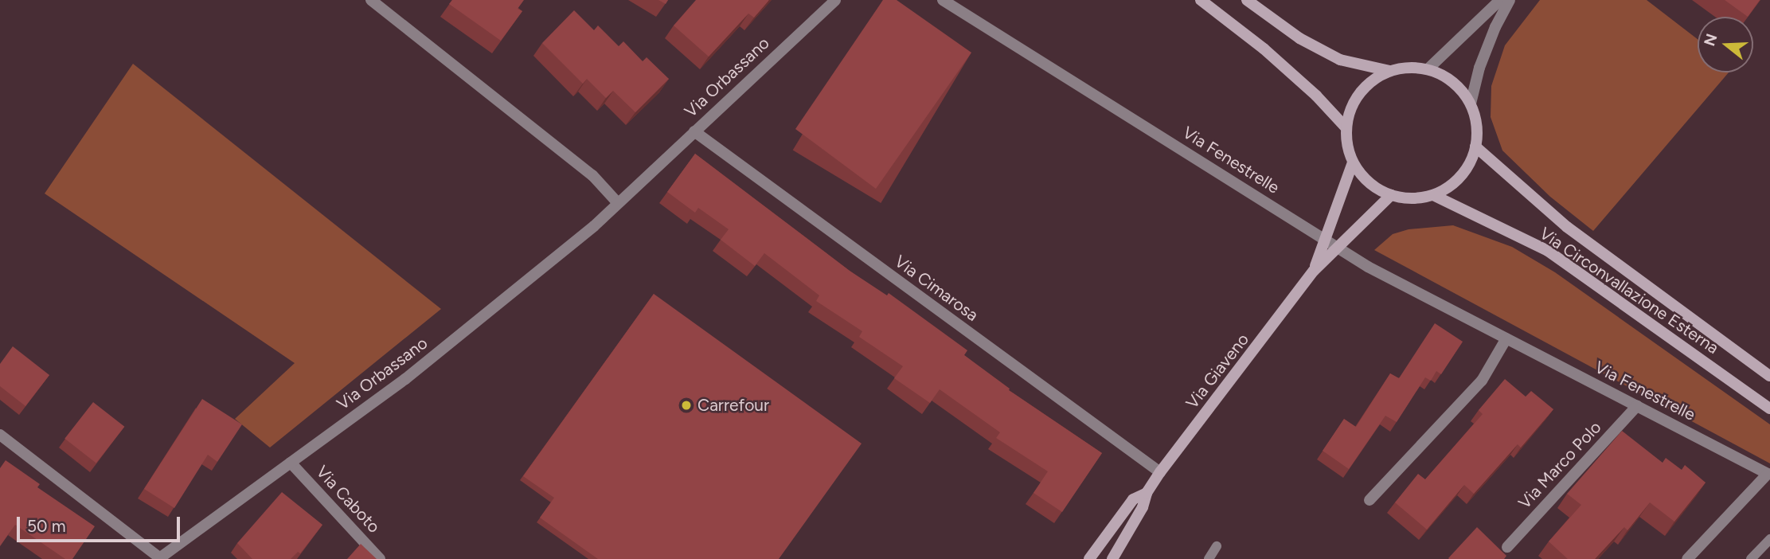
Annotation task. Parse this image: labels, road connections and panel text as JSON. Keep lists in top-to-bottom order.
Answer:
{
  "streets": {
    "main road": ["Via Circonvallazione Esterna", "Via Giaveno"],
    "street": [
      "Via Orbassano",
      "Via Fenestrelle",
      "Via Cimarosa",
      "Via Marco Polo",
      "Via Caboto"
    ]
  },
  "crossings": [
    ["Via Orbassano", "Via Cimarosa"],
    ["Via Orbassano", "Via Caboto"],
    ["Via Fenestrelle", "Via Giaveno"],
    ["Via Fenestrelle", "Via Marco Polo"],
    ["Via Cimarosa", "Via Giaveno"],
    ["Via Circonvallazione Esterna", "Via Giaveno"]
  ],
  "places": ["Carrefour"],
  "scale_bar": "50 m",
  "north": "left"
}
